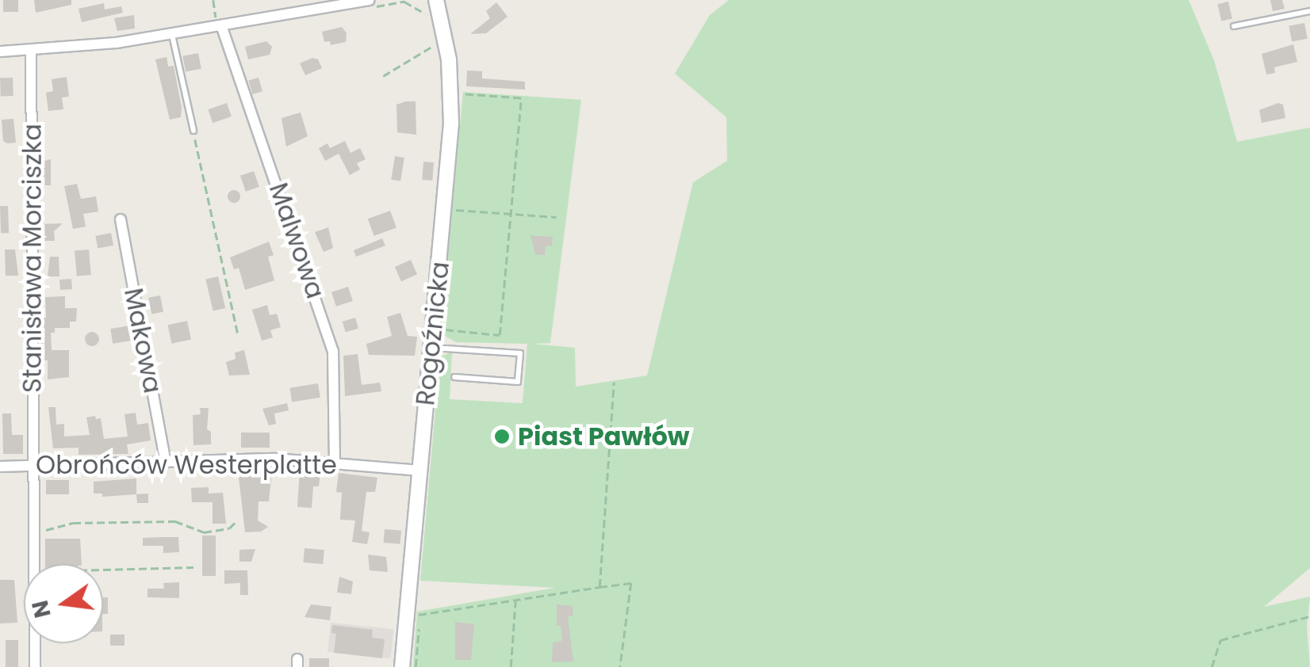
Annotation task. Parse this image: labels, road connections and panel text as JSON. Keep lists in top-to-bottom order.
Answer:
{
  "streets": {
    "street": [
      "Malwowa",
      "Stanisława Morciszka",
      "Rogoźnicka",
      "Makowa",
      "Obrońców Westerplatte"
    ]
  },
  "crossings": [
    ["Malwowa", "Obrońców Westerplatte"],
    ["Stanisława Morciszka", "Obrońców Westerplatte"],
    ["Rogoźnicka", "Obrońców Westerplatte"],
    ["Makowa", "Obrońców Westerplatte"]
  ],
  "places": ["Piast Pawłów"],
  "north": "left"
}
